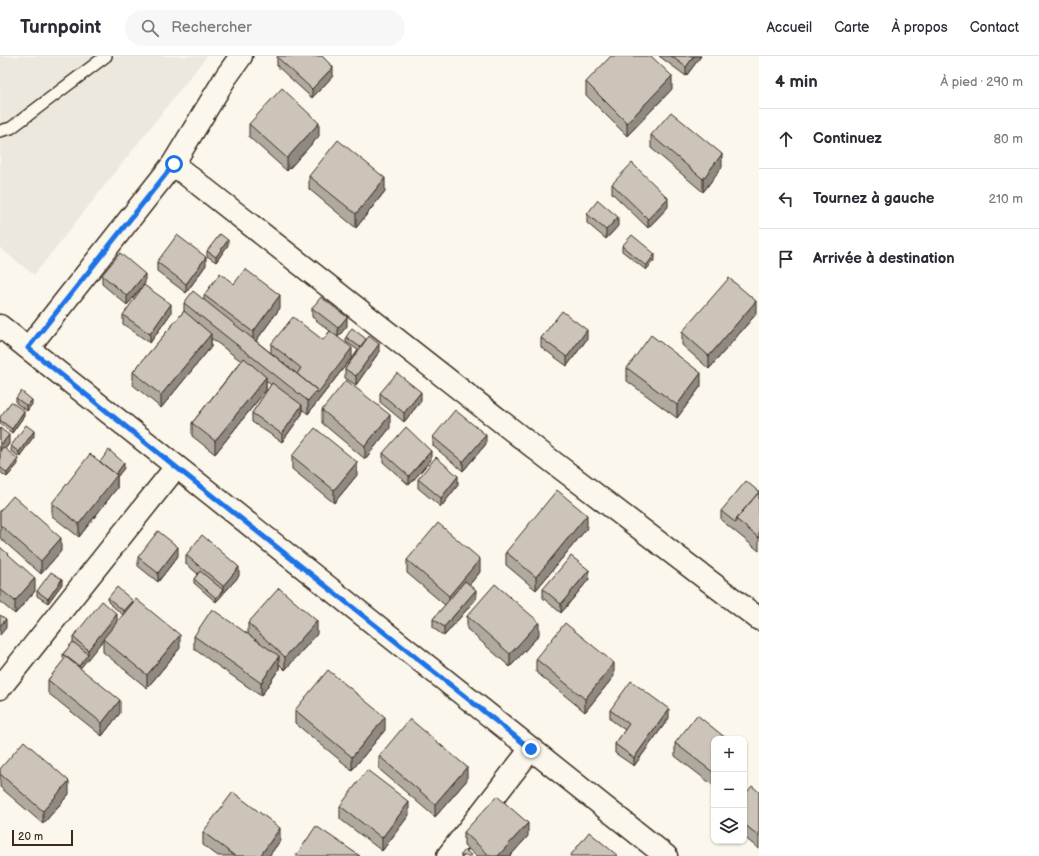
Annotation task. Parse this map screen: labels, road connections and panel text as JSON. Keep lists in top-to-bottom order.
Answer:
{
  "scale_bar": "20 m",
  "page": {
    "header": "Turnpoint",
    "search": "Rechercher",
    "nav": [
      "Accueil",
      "Carte",
      "À propos",
      "Contact"
    ],
    "heading": ["4 min", "À pied · 290 m"],
    "list": [
      ["Continuez", "80 m"],
      ["Tournez à gauche", "210 m"],
      "Arrivée à destination"
    ],
    "map_buttons": ["+", "−"],
    "scale": "20 m"
  }
}
